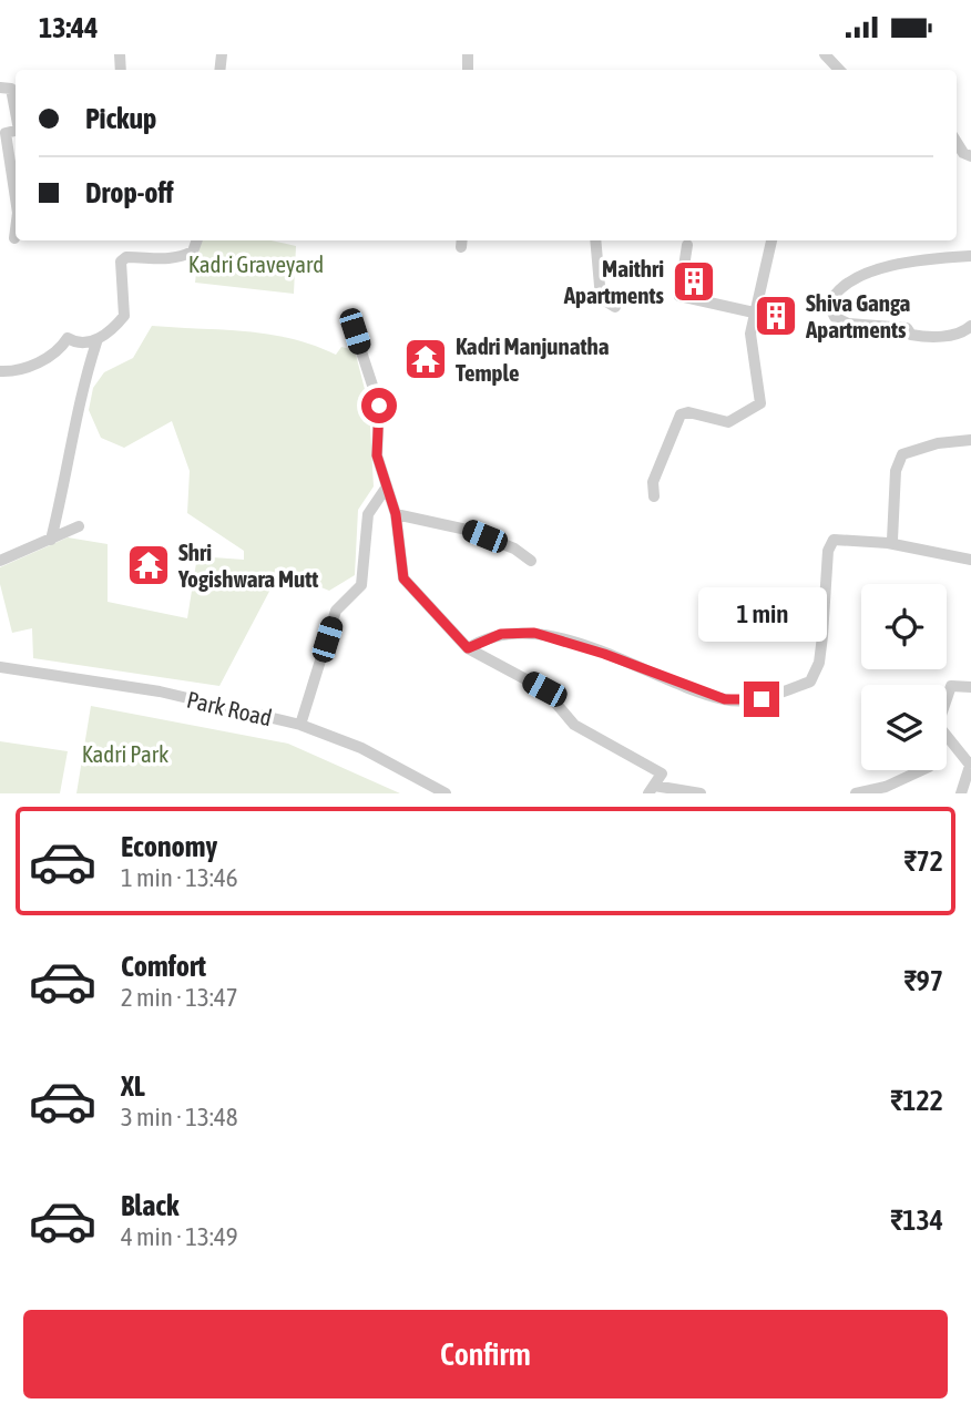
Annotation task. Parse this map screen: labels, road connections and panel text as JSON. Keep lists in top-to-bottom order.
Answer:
{
  "streets": {
    "street": ["Park Road"]
  },
  "parks": ["Kadri Graveyard", "Kadri Park"],
  "places": {
    "building": ["Maithri Apartments", "Shiva Ganga Apartments"],
    "temple": ["Kadri Manjunatha Temple", "Shri Yogishwara Mutt"]
  },
  "page": {
    "status": "13:44",
    "banner": ["Pickup", "Drop-off"],
    "bubble": "1 min",
    "list": [
      {
        "name": "Economy",
        "note": "1 min · 13:46",
        "value": "₹72"
      },
      {
        "name": "Comfort",
        "note": "2 min · 13:47",
        "value": "₹97"
      },
      {
        "name": "XL",
        "note": "3 min · 13:48",
        "value": "₹122"
      },
      {
        "name": "Black",
        "note": "4 min · 13:49",
        "value": "₹134"
      }
    ],
    "buttons": "Confirm"
  }
}
